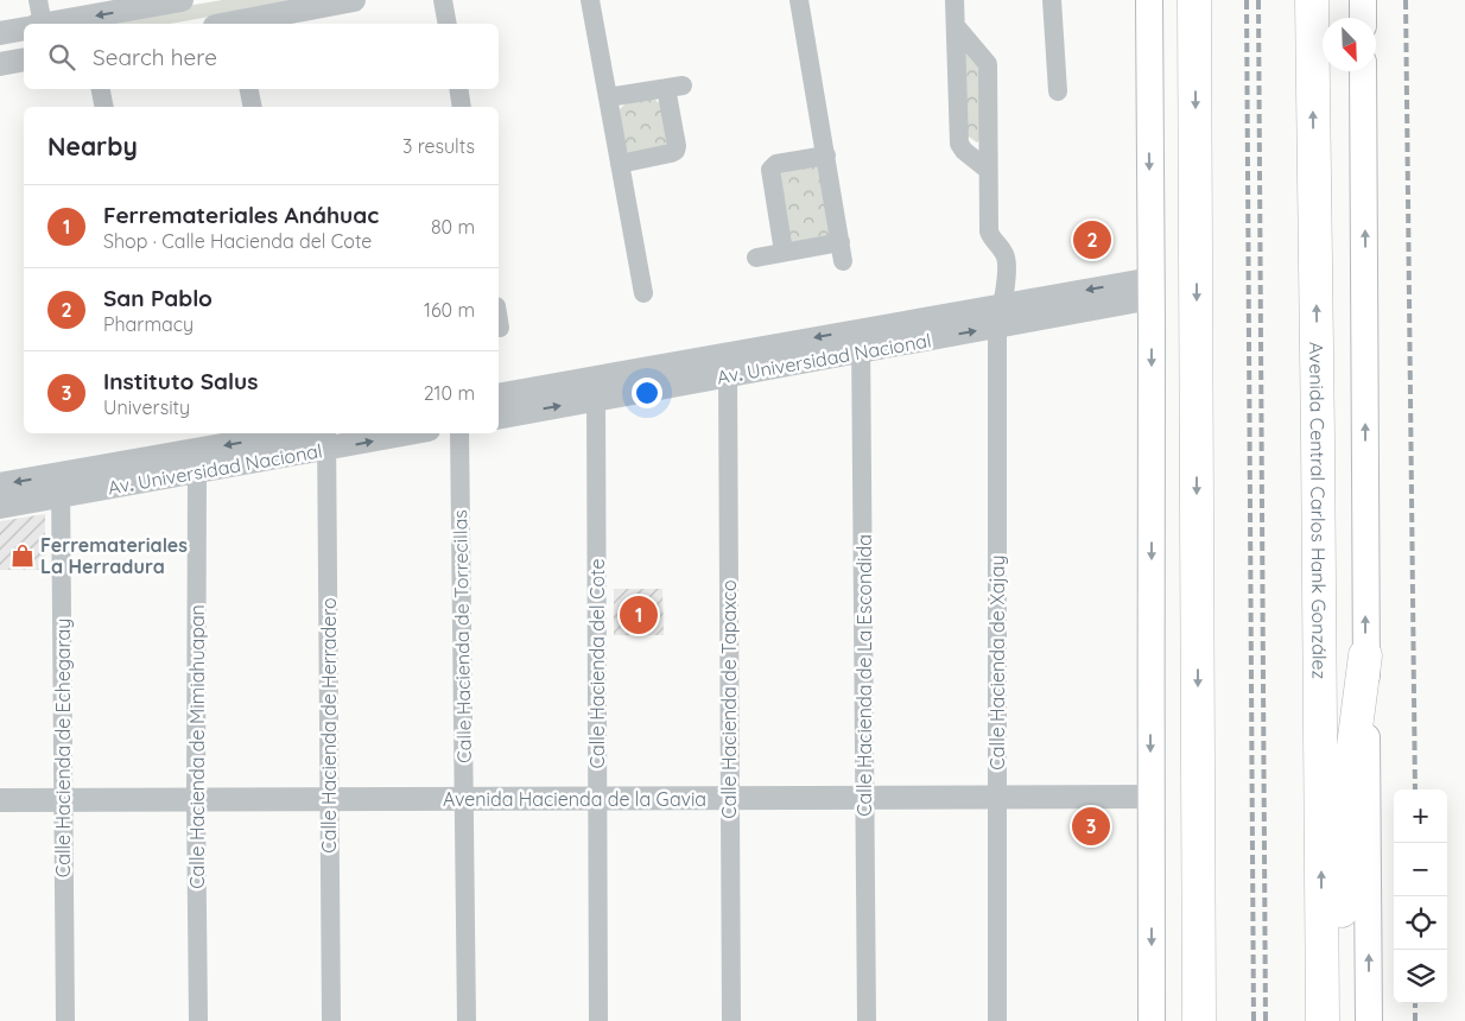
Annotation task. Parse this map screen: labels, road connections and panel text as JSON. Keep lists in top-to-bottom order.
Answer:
{
  "streets": {
    "highway": ["Avenida Central Carlos Hank González"],
    "street": [
      "Av. Universidad Nacional",
      "Calle Hacienda de Torrecillas",
      "Calle Hacienda de Xajay",
      "Calle Hacienda del Cote",
      "Calle Hacienda de La Escondida",
      "Calle Hacienda de Tapaxco",
      "Calle Hacienda de Herradero",
      "Calle Hacienda de Mimiahuapan",
      "Calle Hacienda de Echegaray",
      "Avenida Hacienda de la Gavia"
    ]
  },
  "crossings": [
    ["Av. Universidad Nacional", "Calle Hacienda de Xajay"],
    ["Av. Universidad Nacional", "Calle Hacienda del Cote"],
    ["Av. Universidad Nacional", "Calle Hacienda de La Escondida"],
    ["Av. Universidad Nacional", "Calle Hacienda de Tapaxco"],
    ["Av. Universidad Nacional", "Calle Hacienda de Herradero"],
    ["Av. Universidad Nacional", "Calle Hacienda de Mimiahuapan"],
    ["Av. Universidad Nacional", "Calle Hacienda de Echegaray"],
    ["Calle Hacienda de Torrecillas", "Avenida Hacienda de la Gavia"],
    ["Calle Hacienda de Xajay", "Avenida Hacienda de la Gavia"],
    ["Calle Hacienda del Cote", "Avenida Hacienda de la Gavia"],
    ["Calle Hacienda de La Escondida", "Avenida Hacienda de la Gavia"],
    ["Calle Hacienda de Tapaxco", "Avenida Hacienda de la Gavia"],
    ["Calle Hacienda de Herradero", "Avenida Hacienda de la Gavia"],
    ["Calle Hacienda de Mimiahuapan", "Avenida Hacienda de la Gavia"],
    ["Calle Hacienda de Echegaray", "Avenida Hacienda de la Gavia"]
  ],
  "places": {
    "shop": ["Ferremateriales La Herradura"]
  },
  "north": "bottom right",
  "page": {
    "search": "Search here",
    "heading": ["Nearby", "3 results"],
    "list": [
      {
        "mark": "1",
        "name": "Ferremateriales Anáhuac",
        "note": "Shop · Calle Hacienda del Cote",
        "value": "80 m"
      },
      {
        "mark": "2",
        "name": "San Pablo",
        "note": "Pharmacy",
        "value": "160 m"
      },
      {
        "mark": "3",
        "name": "Instituto Salus",
        "note": "University",
        "value": "210 m"
      }
    ],
    "pins": ["2", "1", "3"],
    "map_buttons": ["+", "−"]
  }
}
